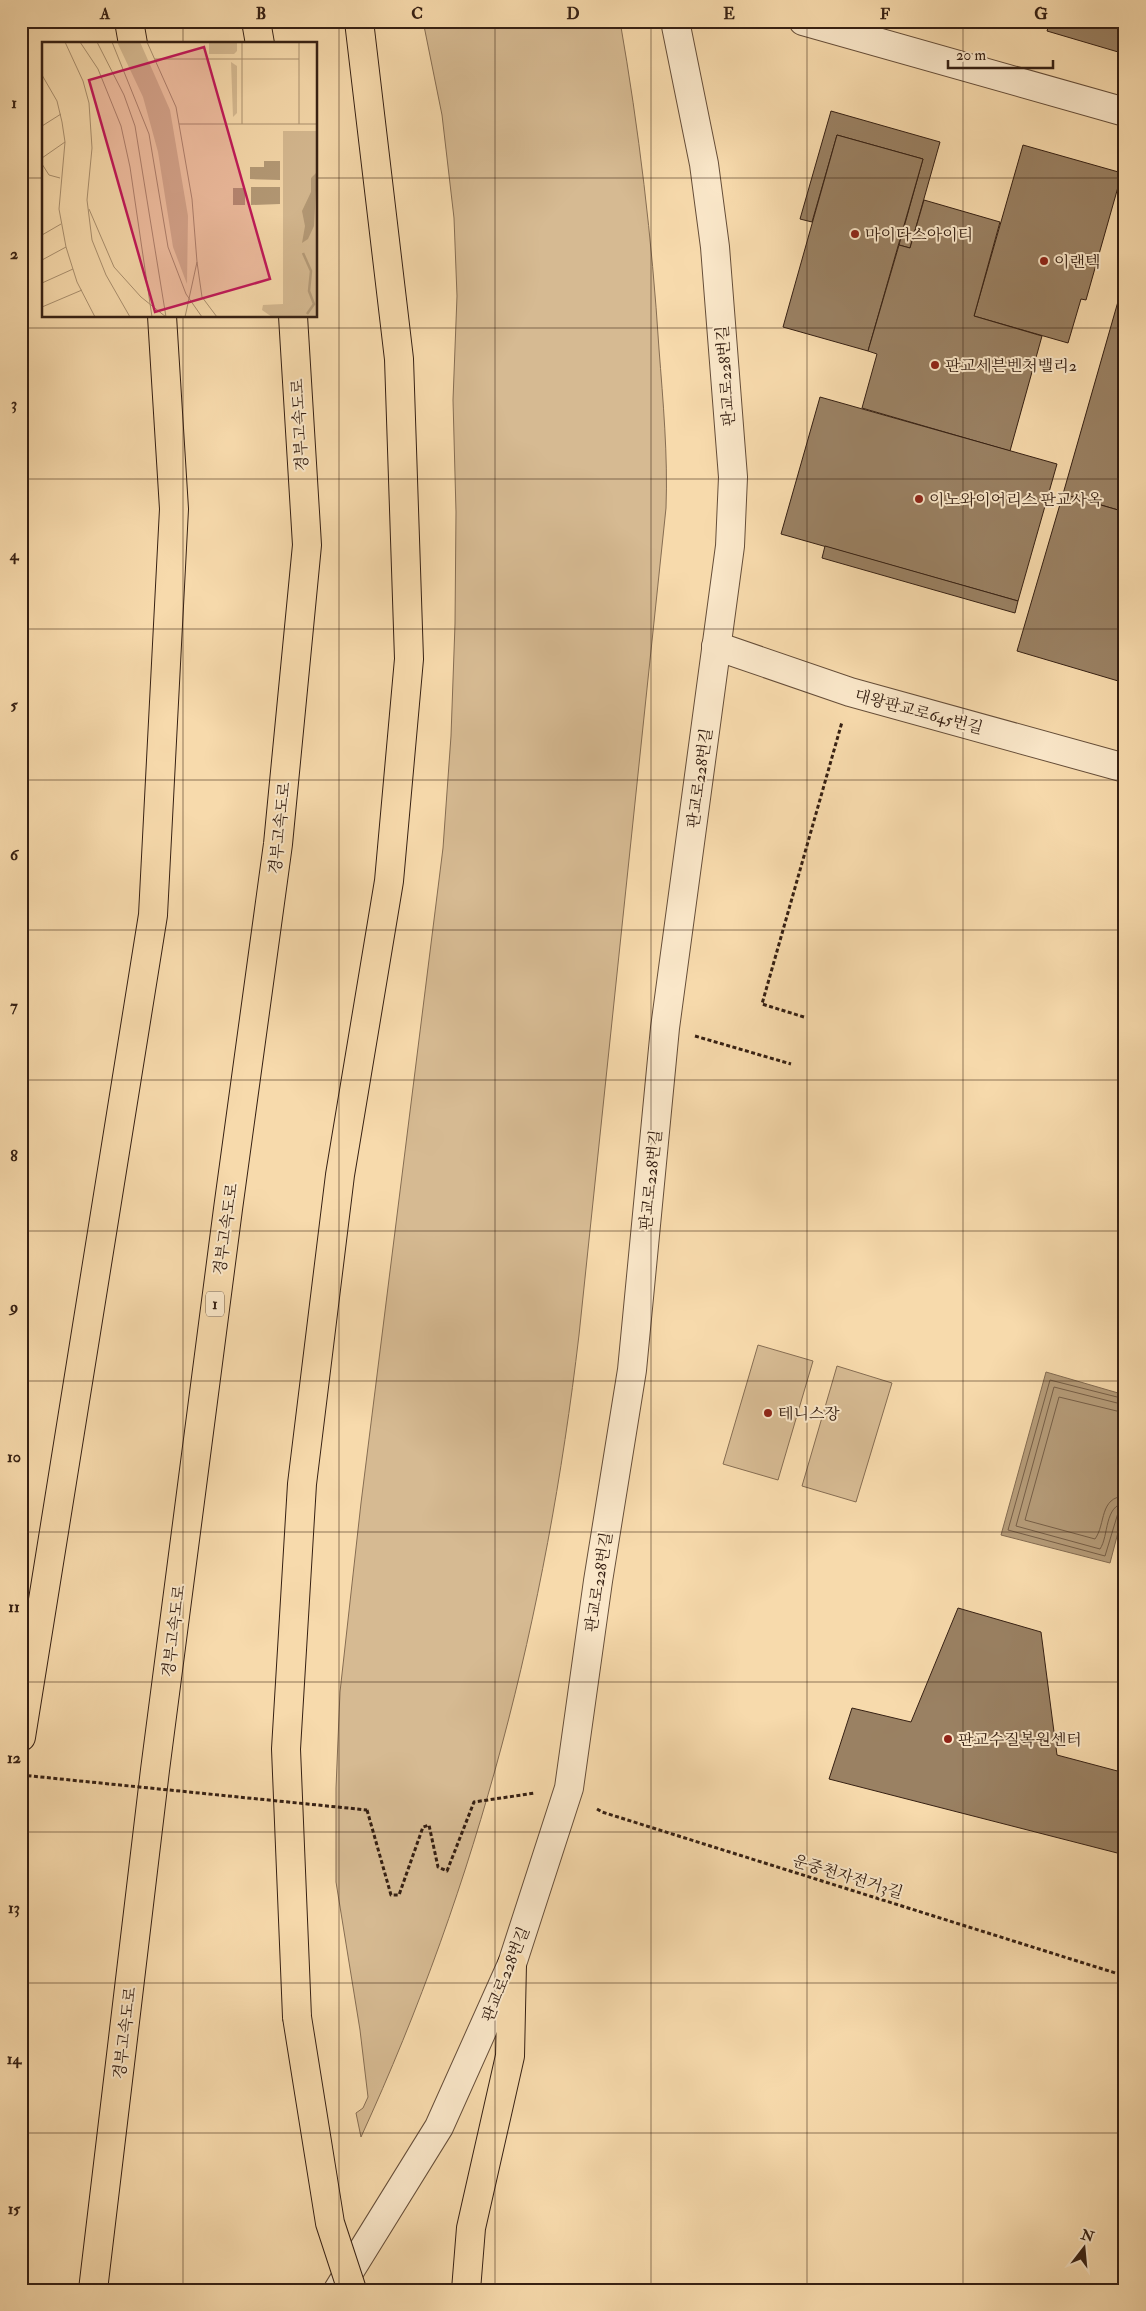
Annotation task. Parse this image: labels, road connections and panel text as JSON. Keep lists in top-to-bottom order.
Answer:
{
  "streets": {
    "highway": ["경부고속도로", "1"],
    "street": ["판교로228번길", "대왕판교로645번길"],
    "path": ["운중천자전거3길"]
  },
  "crossings": [
    ["판교로228번길", "대왕판교로645번길"],
    ["판교로228번길", "운중천자전거3길"]
  ],
  "places": [
    "마이다스아이티",
    "이랜텍",
    "판교세븐벤처밸리2",
    "이노와이어리스 판교사옥",
    "테니스장",
    "판교수질복원센터"
  ],
  "scale_bar": "20 m",
  "north": "top",
  "grid": {
    "columns": [
      "A",
      "B",
      "C",
      "D",
      "E",
      "F",
      "G"
    ],
    "rows": [
      "1",
      "2",
      "3",
      "4",
      "5",
      "6",
      "7",
      "8",
      "9",
      "10",
      "11",
      "12",
      "13",
      "14",
      "15"
    ]
  }
}
